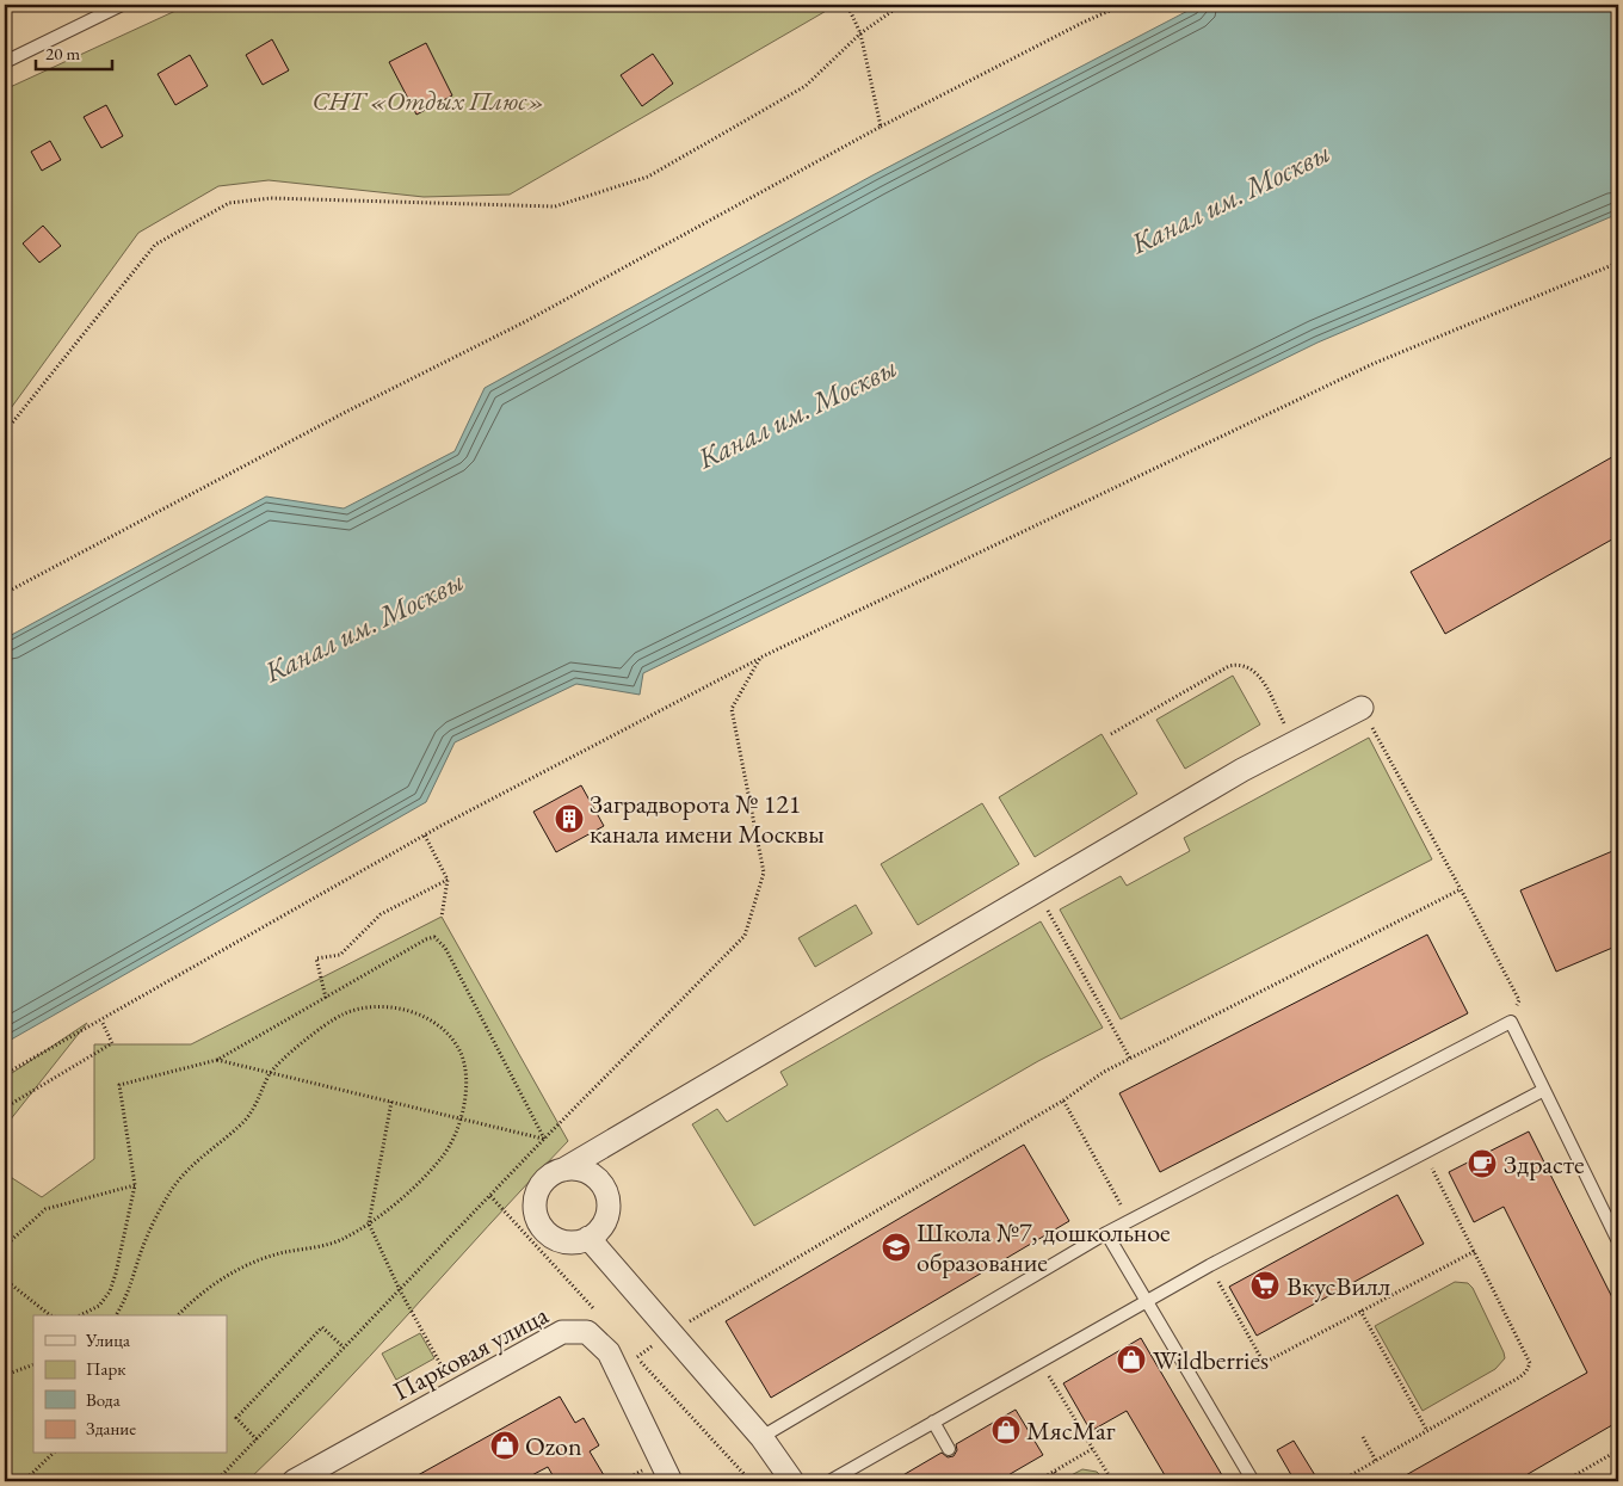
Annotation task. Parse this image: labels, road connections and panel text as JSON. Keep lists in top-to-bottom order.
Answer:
{
  "streets": {
    "street": ["Парковая улица"]
  },
  "water": ["Канал им. Москвы"],
  "parks": ["СНТ «Отдых Плюс»"],
  "places": {
    "building": ["Заградворота № 121 канала имени Москвы"],
    "cafe": ["Здрасте"],
    "school or university": ["Школа №7, дошкольное образование"],
    "supermarket": ["ВкусВилл"],
    "shop": ["Wildberries", "МясМаг", "Ozon"]
  },
  "legend": [
    "Улица",
    "Парк",
    "Вода",
    "Здание"
  ],
  "scale_bar": "20 m"
}
